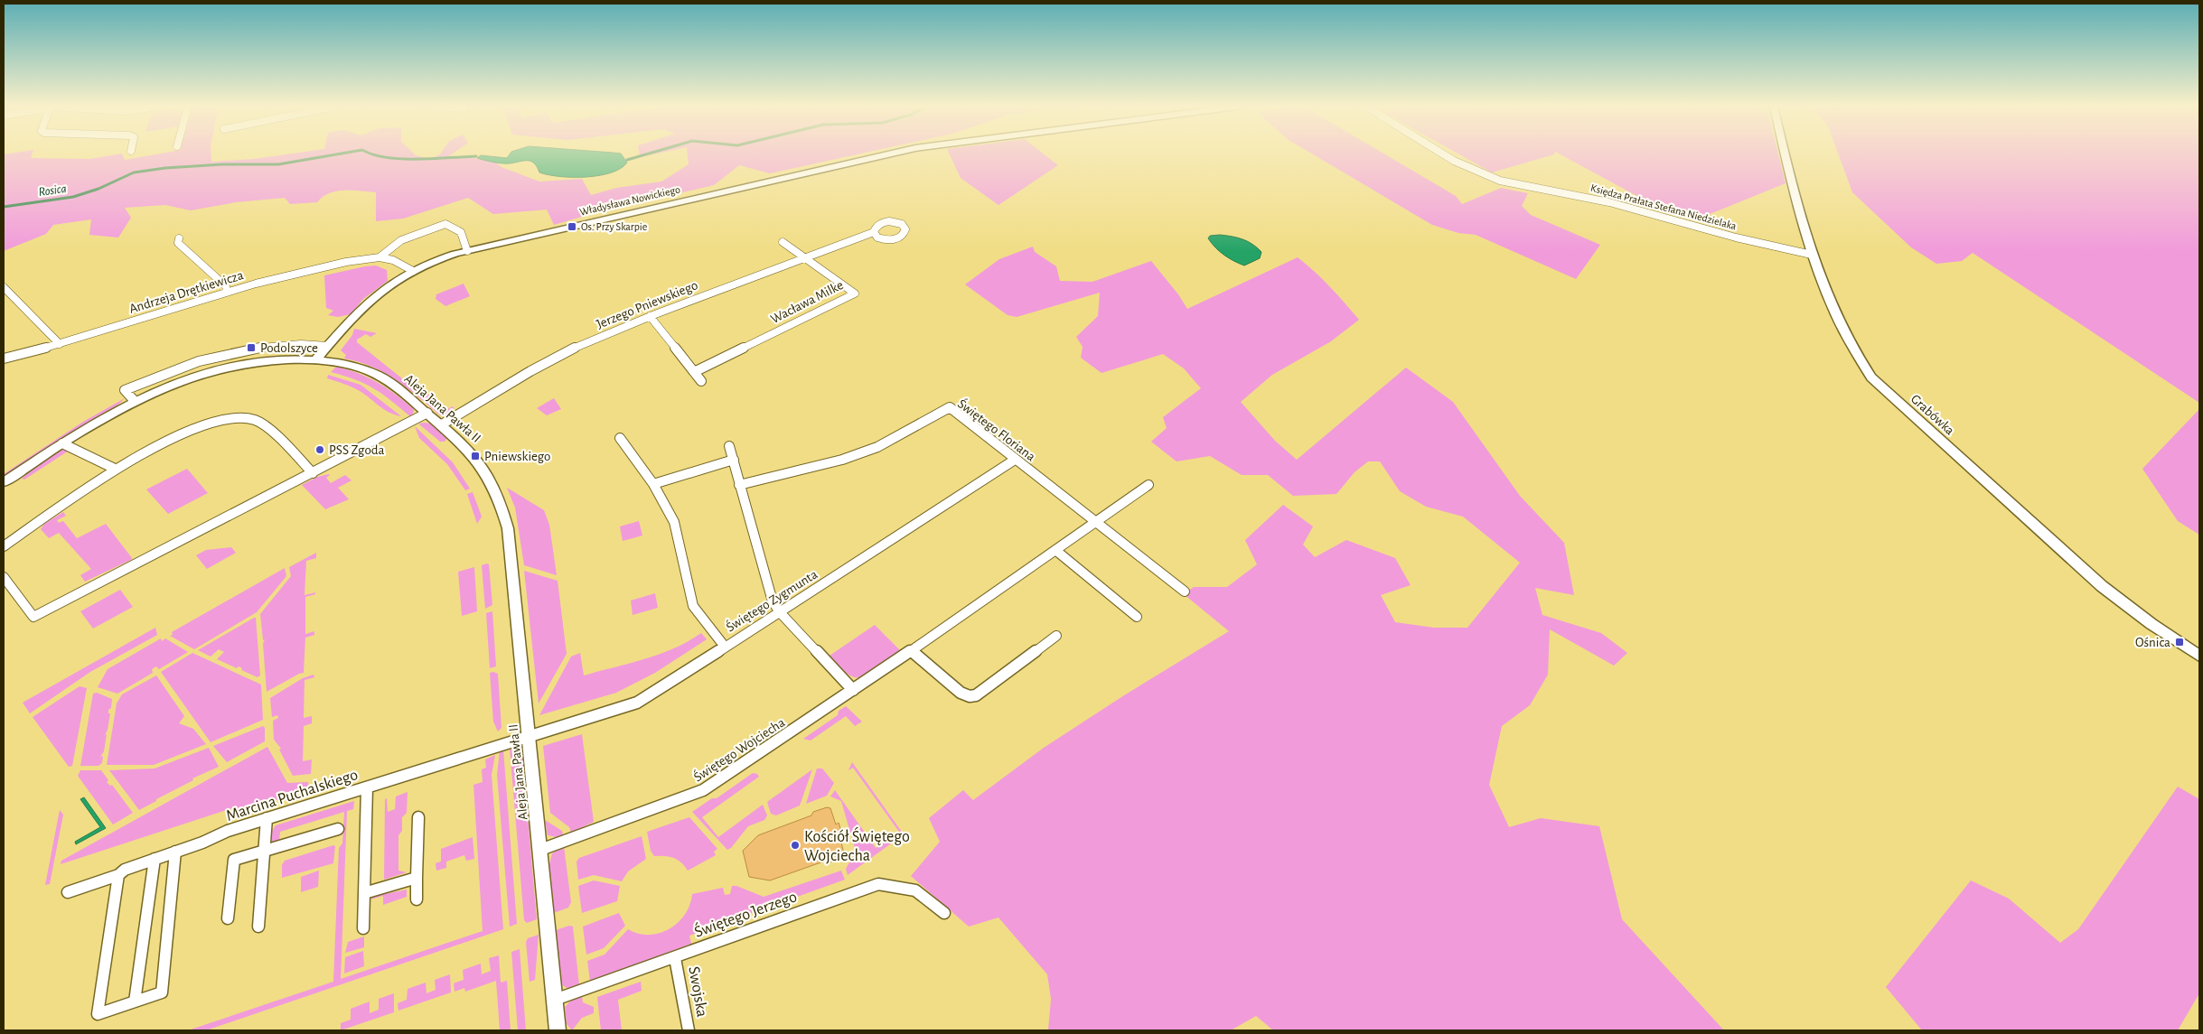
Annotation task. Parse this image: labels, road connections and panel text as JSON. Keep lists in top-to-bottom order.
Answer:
{
  "streets": {
    "street": [
      "Władysława Nowickiego",
      "Księdza Prałata Stefana Niedzielaka",
      "Andrzeja Drętkiewicza",
      "Wacława Milke",
      "Jerzego Pniewskiego",
      "Aleja Jana Pawła II",
      "Grabówka",
      "Świętego Floriana",
      "Świętego Zygmunta",
      "Świętego Wojciecha",
      "Marcina Puchalskiego",
      "Świętego Jerzego",
      "Swojska"
    ]
  },
  "crossings": [
    ["Władysława Nowickiego", "Aleja Jana Pawła II"],
    ["Księdza Prałata Stefana Niedzielaka", "Grabówka"],
    ["Wacława Milke", "Jerzego Pniewskiego"],
    ["Jerzego Pniewskiego", "Aleja Jana Pawła II"],
    ["Aleja Jana Pawła II", "Świętego Zygmunta"],
    ["Aleja Jana Pawła II", "Świętego Wojciecha"],
    ["Aleja Jana Pawła II", "Marcina Puchalskiego"],
    ["Aleja Jana Pawła II", "Świętego Jerzego"],
    ["Świętego Floriana", "Świętego Zygmunta"],
    ["Świętego Floriana", "Świętego Wojciecha"],
    ["Świętego Zygmunta", "Marcina Puchalskiego"],
    ["Świętego Jerzego", "Swojska"]
  ],
  "water": ["Rosica"],
  "places": {
    "transit": [
      "Os. Przy Skarpie",
      "Podolszyce",
      "Pniewskiego",
      "Ośnica"
    ],
    "other": ["PSS Zgoda", "Kościół Świętego Wojciecha"]
  }
}
